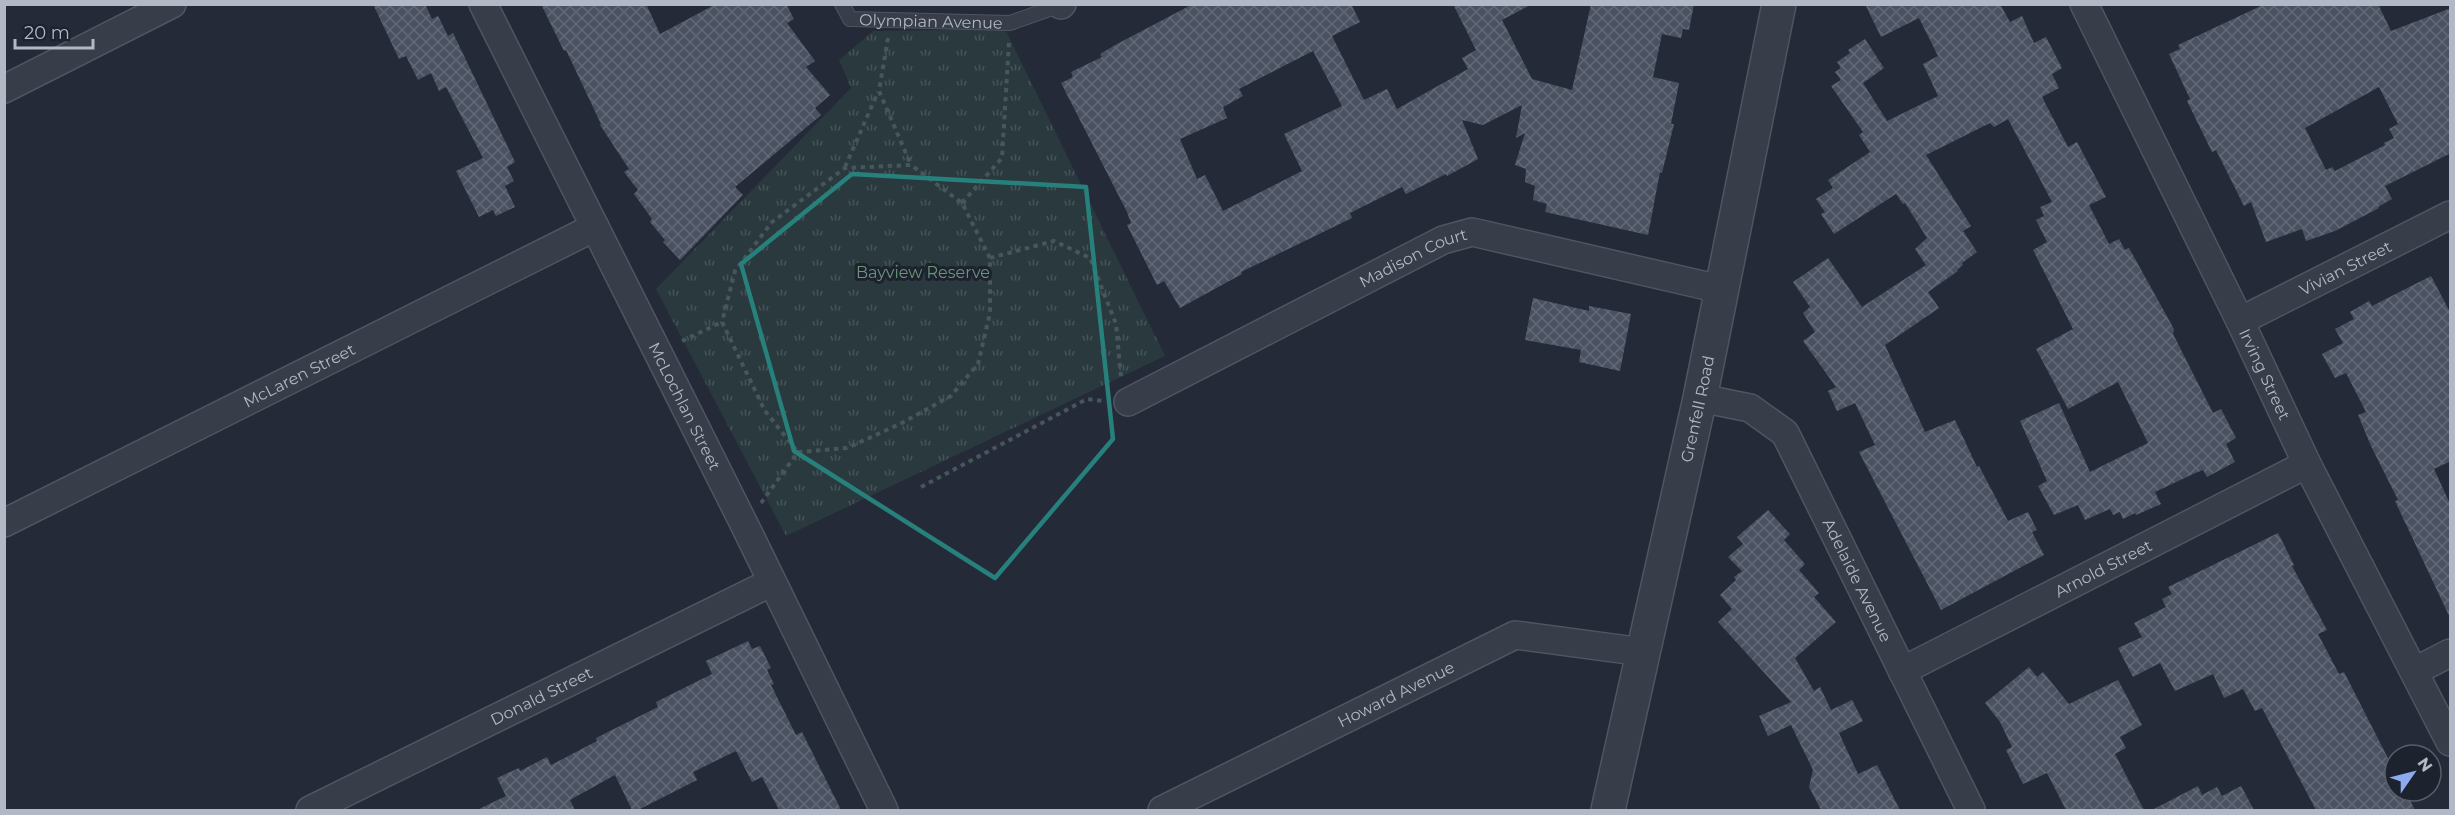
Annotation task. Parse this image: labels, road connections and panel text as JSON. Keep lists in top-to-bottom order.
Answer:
{
  "streets": {
    "street": [
      "Madison Court",
      "Vivian Street",
      "Irving Street",
      "McLaren Street",
      "McLochlan Street",
      "Grenfell Road",
      "Arnold Street",
      "Adelaide Avenue",
      "Howard Avenue",
      "Donald Street"
    ],
    "lane": ["Olympian Avenue"]
  },
  "crossings": [
    ["Madison Court", "Grenfell Road"],
    ["Vivian Street", "Irving Street"],
    ["Irving Street", "Arnold Street"],
    ["McLaren Street", "McLochlan Street"],
    ["McLochlan Street", "Donald Street"],
    ["Grenfell Road", "Adelaide Avenue"],
    ["Grenfell Road", "Howard Avenue"],
    ["Arnold Street", "Adelaide Avenue"]
  ],
  "parks": ["Bayview Reserve"],
  "scale_bar": "20 m",
  "north": "top right"
}
